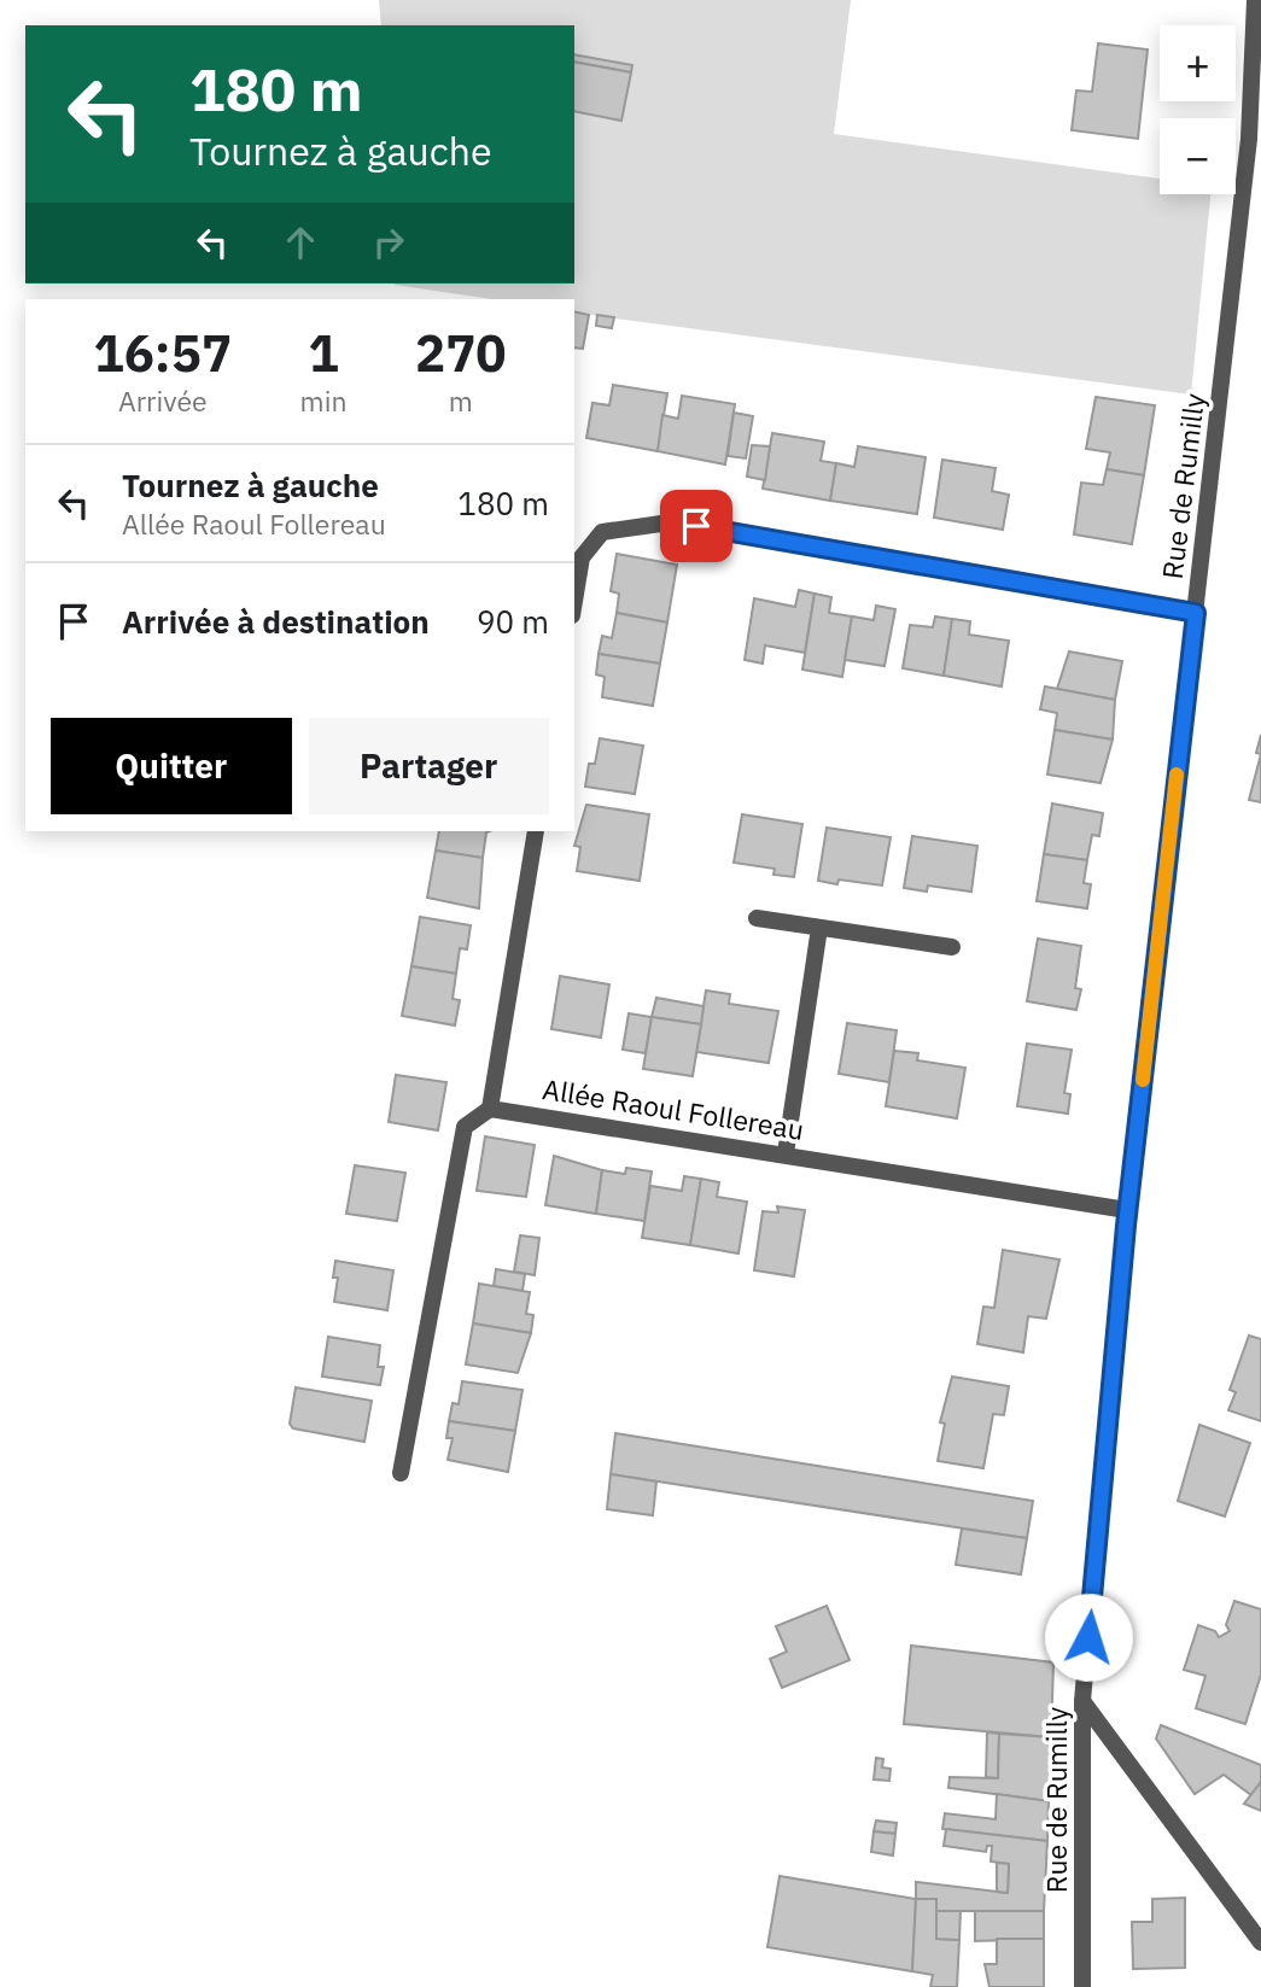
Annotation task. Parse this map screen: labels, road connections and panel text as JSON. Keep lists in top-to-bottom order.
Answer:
{
  "streets": {
    "street": ["Rue de Rumilly", "Allée Raoul Follereau"]
  },
  "crossings": [
    ["Rue de Rumilly", "Allée Raoul Follereau"]
  ],
  "page": {
    "map_buttons": ["+", "−"],
    "turn": ["180 m", "Tournez à gauche"],
    "eta": [
      "16:57",
      "Arrivée",
      "1",
      "min",
      "270",
      "m"
    ],
    "list": [
      {
        "name": "Tournez à gauche",
        "note": "Allée Raoul Follereau",
        "value": "180 m"
      },
      {
        "name": "Arrivée à destination",
        "value": "90 m"
      }
    ],
    "buttons": ["Quitter", "Partager"]
  }
}
